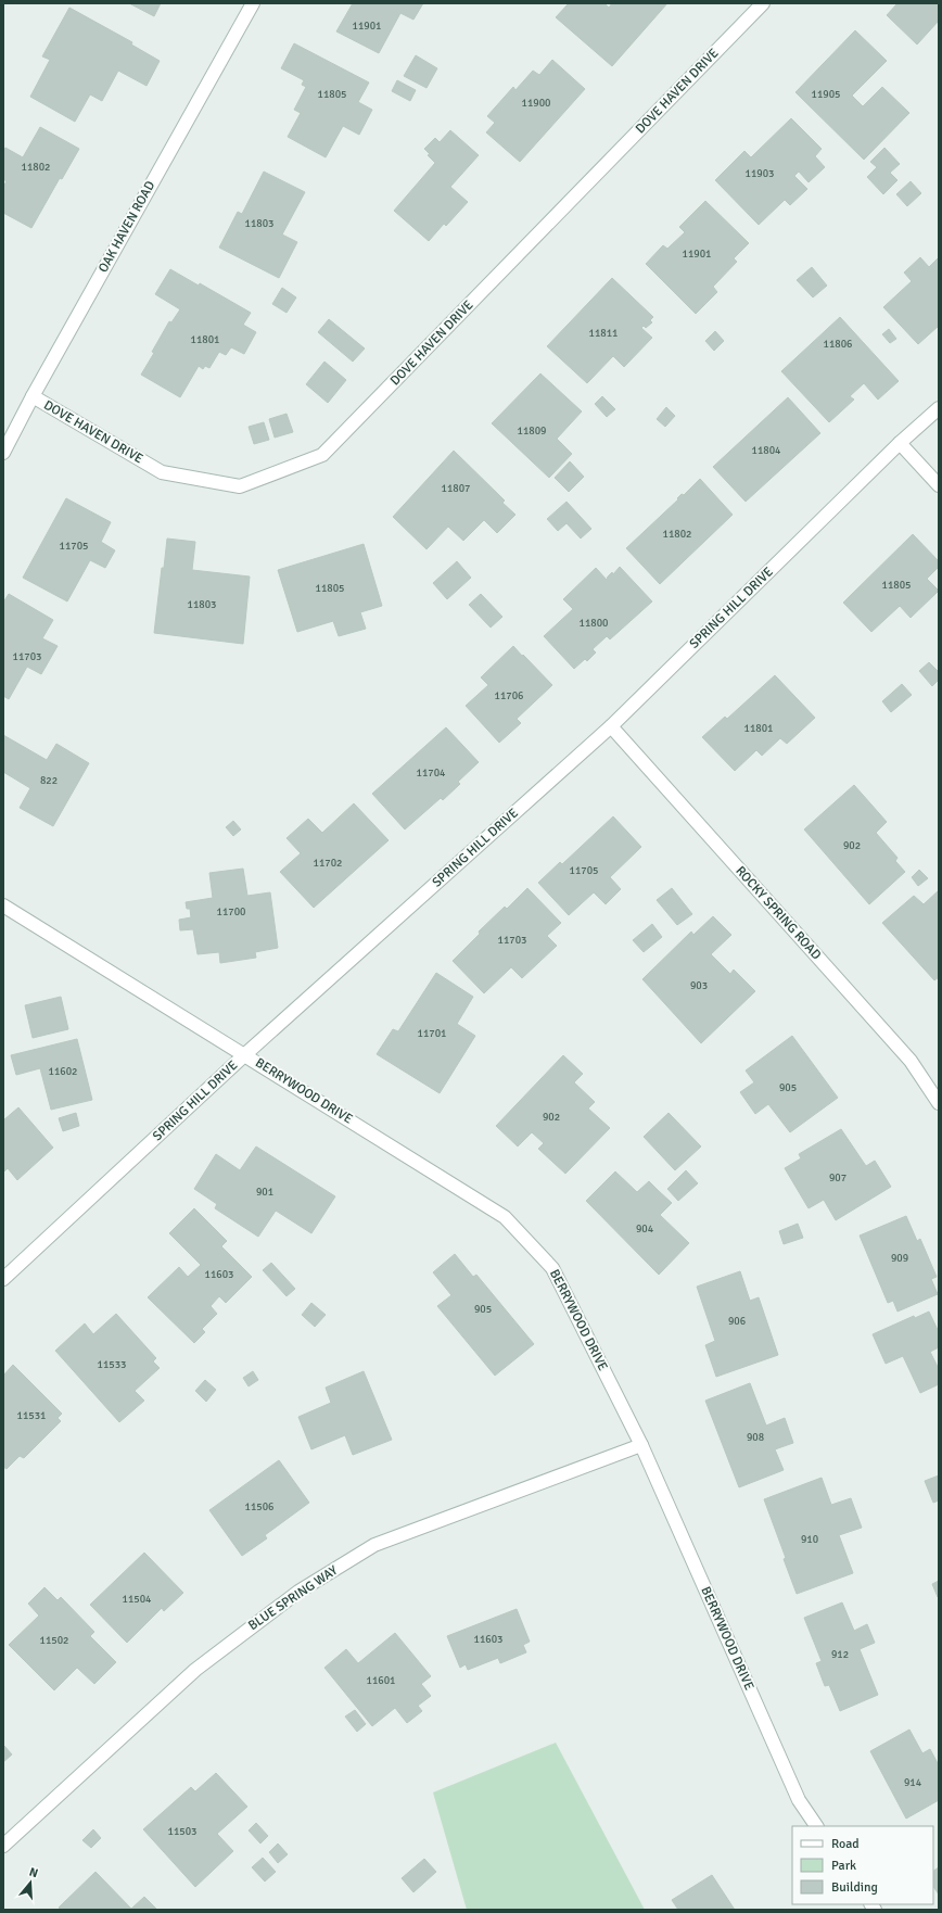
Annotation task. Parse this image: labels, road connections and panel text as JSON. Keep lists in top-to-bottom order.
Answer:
{
  "streets": {
    "street": [
      "DOVE HAVEN DRIVE",
      "OAK HAVEN ROAD",
      "SPRING HILL DRIVE",
      "ROCKY SPRING ROAD",
      "BERRYWOOD DRIVE",
      "BLUE SPRING WAY"
    ]
  },
  "crossings": [
    ["DOVE HAVEN DRIVE", "OAK HAVEN ROAD"],
    ["SPRING HILL DRIVE", "ROCKY SPRING ROAD"],
    ["SPRING HILL DRIVE", "BERRYWOOD DRIVE"],
    ["BERRYWOOD DRIVE", "BLUE SPRING WAY"]
  ],
  "house_numbers": [
    "11901",
    "11805",
    "11905",
    "11900",
    "11802",
    "11903",
    "11803",
    "11901",
    "11811",
    "11801",
    "11806",
    "11809",
    "11804",
    "11807",
    "11802",
    "11705",
    "11805",
    "11805",
    "11803",
    "11800",
    "11703",
    "11706",
    "11801",
    "11704",
    "822",
    "902",
    "11702",
    "11705",
    "11700",
    "11703",
    "903",
    "11701",
    "11602",
    "905",
    "902",
    "907",
    "901",
    "904",
    "909",
    "11603",
    "905",
    "906",
    "11533",
    "11531",
    "908",
    "11506",
    "910",
    "11504",
    "11603",
    "11502",
    "912",
    "11601",
    "914",
    "11503"
  ],
  "legend": ["Road", "Park", "Building"],
  "north": "top"
}
